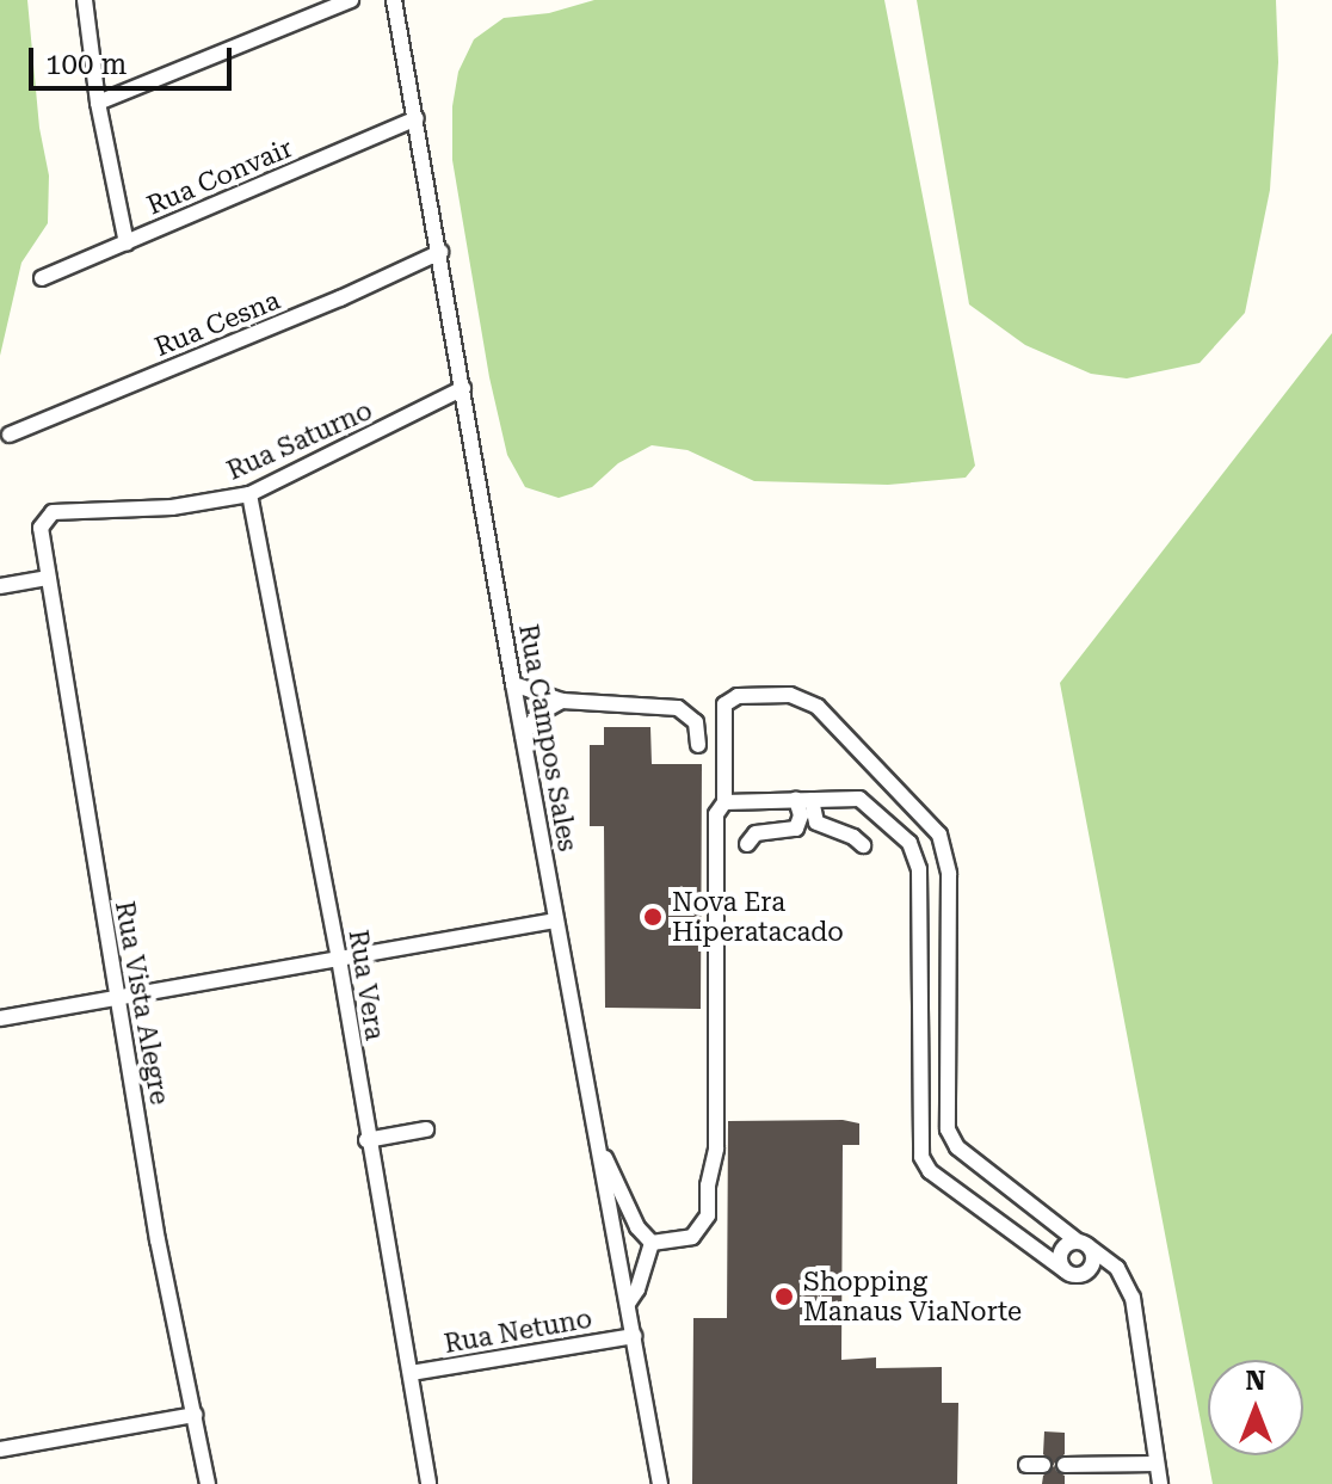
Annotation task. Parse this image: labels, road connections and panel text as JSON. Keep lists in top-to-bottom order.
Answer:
{
  "streets": {
    "street": [
      "Rua Convair",
      "Rua Cesna",
      "Rua Saturno",
      "Rua Campos Sales",
      "Rua Vera",
      "Rua Vista Alegre",
      "Rua Netuno"
    ]
  },
  "crossings": [
    ["Rua Convair", "Rua Campos Sales"],
    ["Rua Cesna", "Rua Campos Sales"],
    ["Rua Saturno", "Rua Campos Sales"],
    ["Rua Saturno", "Rua Vera"],
    ["Rua Saturno", "Rua Vista Alegre"],
    ["Rua Campos Sales", "Rua Netuno"],
    ["Rua Vera", "Rua Netuno"]
  ],
  "places": ["Nova Era Hiperatacado", "Shopping Manaus ViaNorte"],
  "scale_bar": "100 m",
  "north": "top"
}
